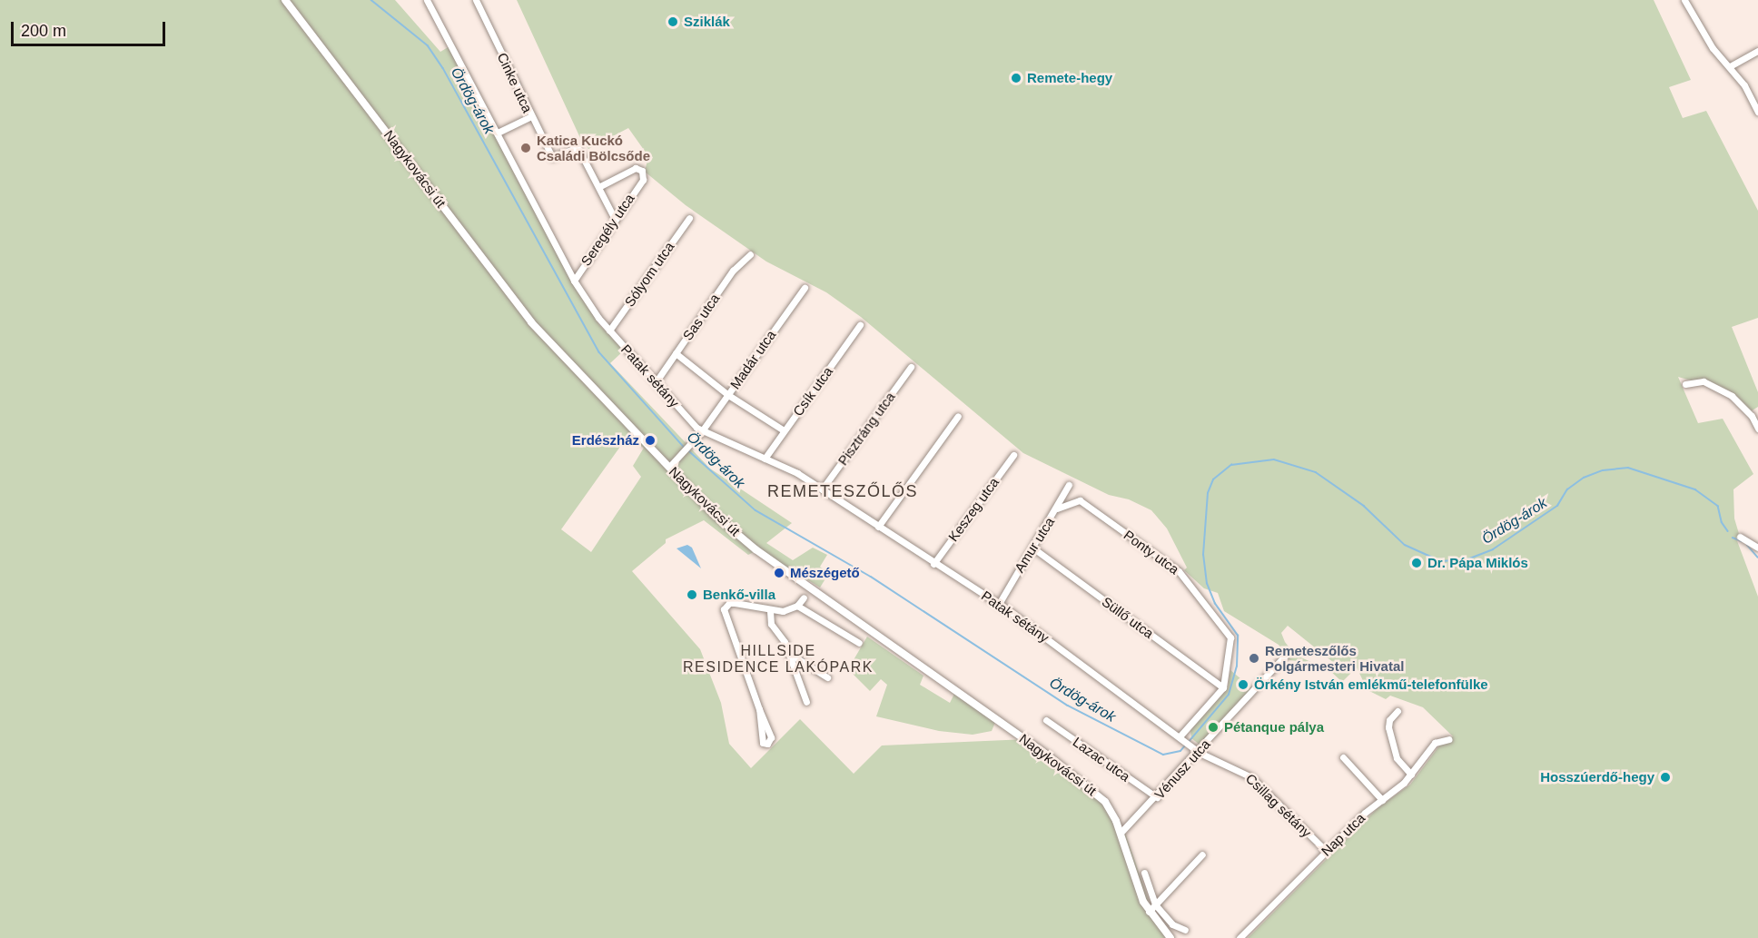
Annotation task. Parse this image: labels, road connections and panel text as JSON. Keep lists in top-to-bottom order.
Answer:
{
  "streets": {
    "street": [
      "Cinke utca",
      "Nagykovácsi út",
      "Seregély utca",
      "Sólyom utca",
      "Sas utca",
      "Madár utca",
      "Patak sétány",
      "Csík utca",
      "Pisztráng utca",
      "Keszeg utca",
      "Amur utca",
      "Ponty utca",
      "Süllő utca",
      "Lazac utca",
      "Vénusz utca",
      "Csillag sétány",
      "Nap utca"
    ]
  },
  "crossings": [
    ["Cinke utca", "Seregély utca"],
    ["Nagykovácsi út", "Madár utca"],
    ["Nagykovácsi út", "Vénusz utca"],
    ["Seregély utca", "Patak sétány"],
    ["Sólyom utca", "Patak sétány"],
    ["Sas utca", "Patak sétány"],
    ["Madár utca", "Patak sétány"],
    ["Patak sétány", "Csík utca"],
    ["Patak sétány", "Pisztráng utca"],
    ["Patak sétány", "Keszeg utca"],
    ["Patak sétány", "Amur utca"],
    ["Patak sétány", "Vénusz utca"],
    ["Patak sétány", "Csillag sétány"],
    ["Amur utca", "Ponty utca"],
    ["Amur utca", "Süllő utca"],
    ["Ponty utca", "Süllő utca"],
    ["Lazac utca", "Vénusz utca"],
    ["Vénusz utca", "Csillag sétány"],
    ["Csillag sétány", "Nap utca"]
  ],
  "districts": ["REMETESZŐLŐS", "HILLSIDE RESIDENCE LAKÓPARK"],
  "water": ["Ördög-árok"],
  "places": [
    "Sziklák",
    "Remete-hegy",
    "Katica Kuckó Családi Bölcsőde",
    "Erdészház",
    "Dr. Pápa Miklós",
    "Mészégető",
    "Benkő-villa",
    "Remeteszőlős Polgármesteri Hivatal",
    "Örkény István emlékmű-telefonfülke",
    "Pétanque pálya",
    "Hosszúerdő-hegy"
  ],
  "scale_bar": "200 m"
}
